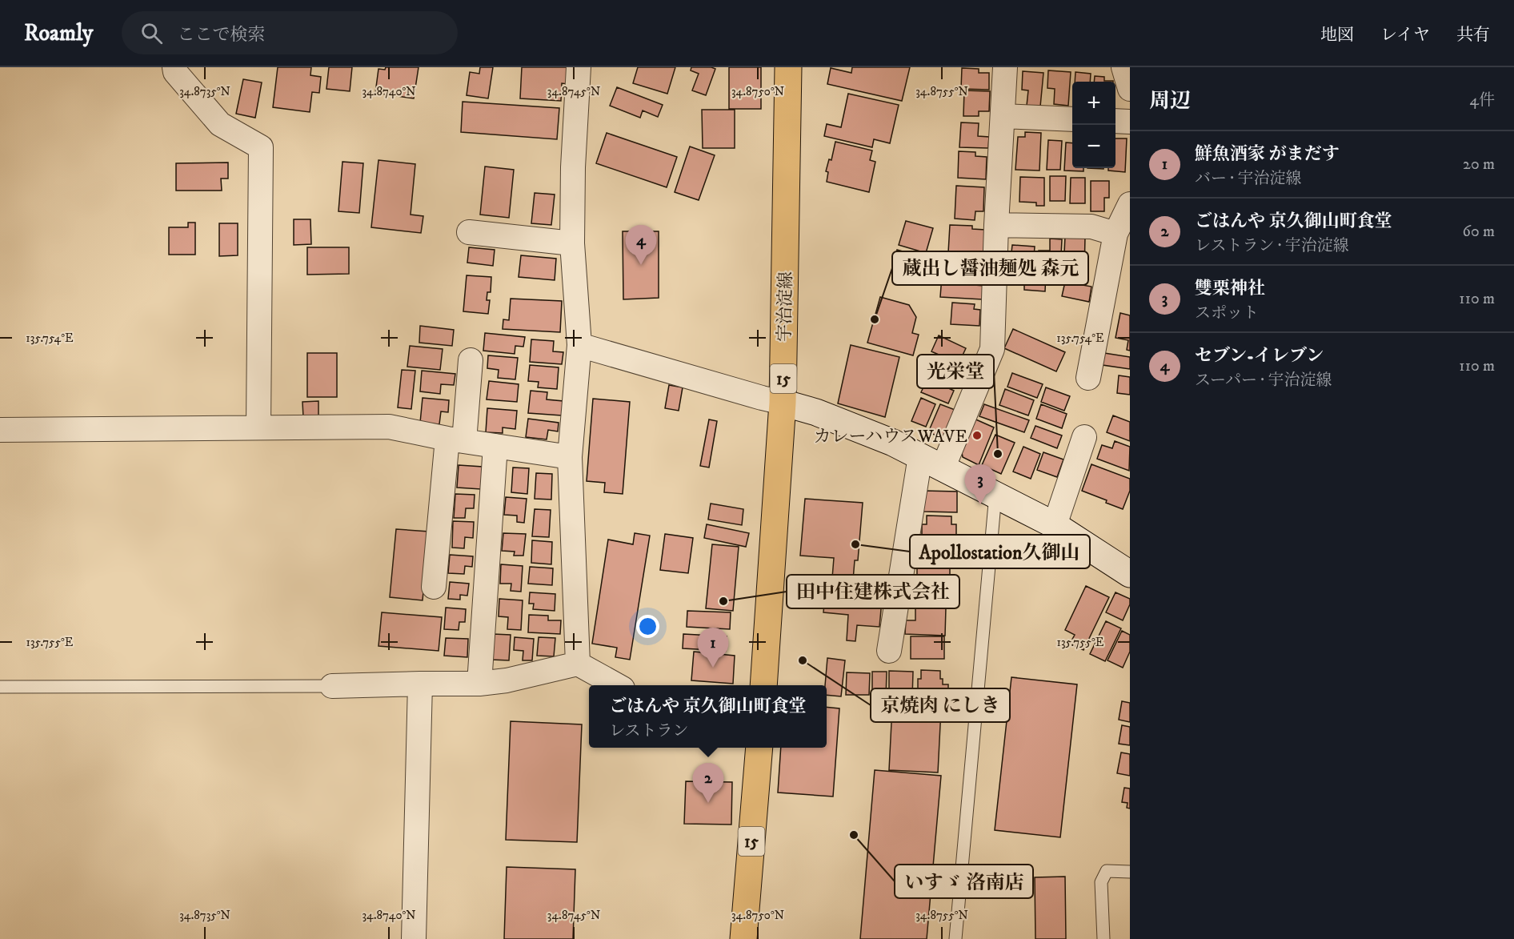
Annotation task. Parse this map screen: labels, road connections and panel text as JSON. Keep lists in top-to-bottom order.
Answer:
{
  "streets": {
    "main road": ["宇治淀線", "15"]
  },
  "places": [
    "蔵出し醤油麺処 森元",
    "カレーハウスWAVE",
    "光栄堂",
    "Apollostation久御山",
    "田中住建株式会社",
    "京焼肉 にしき",
    "いすゞ 洛南店"
  ],
  "page": {
    "header": "Roamly",
    "search": "ここで検索",
    "nav": ["地図", "レイヤ", "共有"],
    "heading": ["周辺", "4件"],
    "map_buttons": ["+", "−"],
    "list": [
      {
        "mark": "1",
        "name": "鮮魚酒家 がまだす",
        "note": "バー · 宇治淀線",
        "value": "20 m"
      },
      {
        "mark": "2",
        "name": "ごはんや 京久御山町食堂",
        "note": "レストラン · 宇治淀線",
        "value": "60 m"
      },
      {
        "mark": "3",
        "name": "雙栗神社",
        "note": "スポット",
        "value": "110 m"
      },
      {
        "mark": "4",
        "name": "セブン-イレブン",
        "note": "スーパー · 宇治淀線",
        "value": "110 m"
      }
    ],
    "pins": [
      "4",
      "3",
      "1",
      "2"
    ],
    "popup": ["ごはんや 京久御山町食堂", "レストラン"]
  },
  "coordinates": [
    "34.8735°N",
    "34.8740°N",
    "34.8745°N",
    "34.8750°N",
    "34.8755°N",
    "135.754°E",
    "135.755°E"
  ]
}
